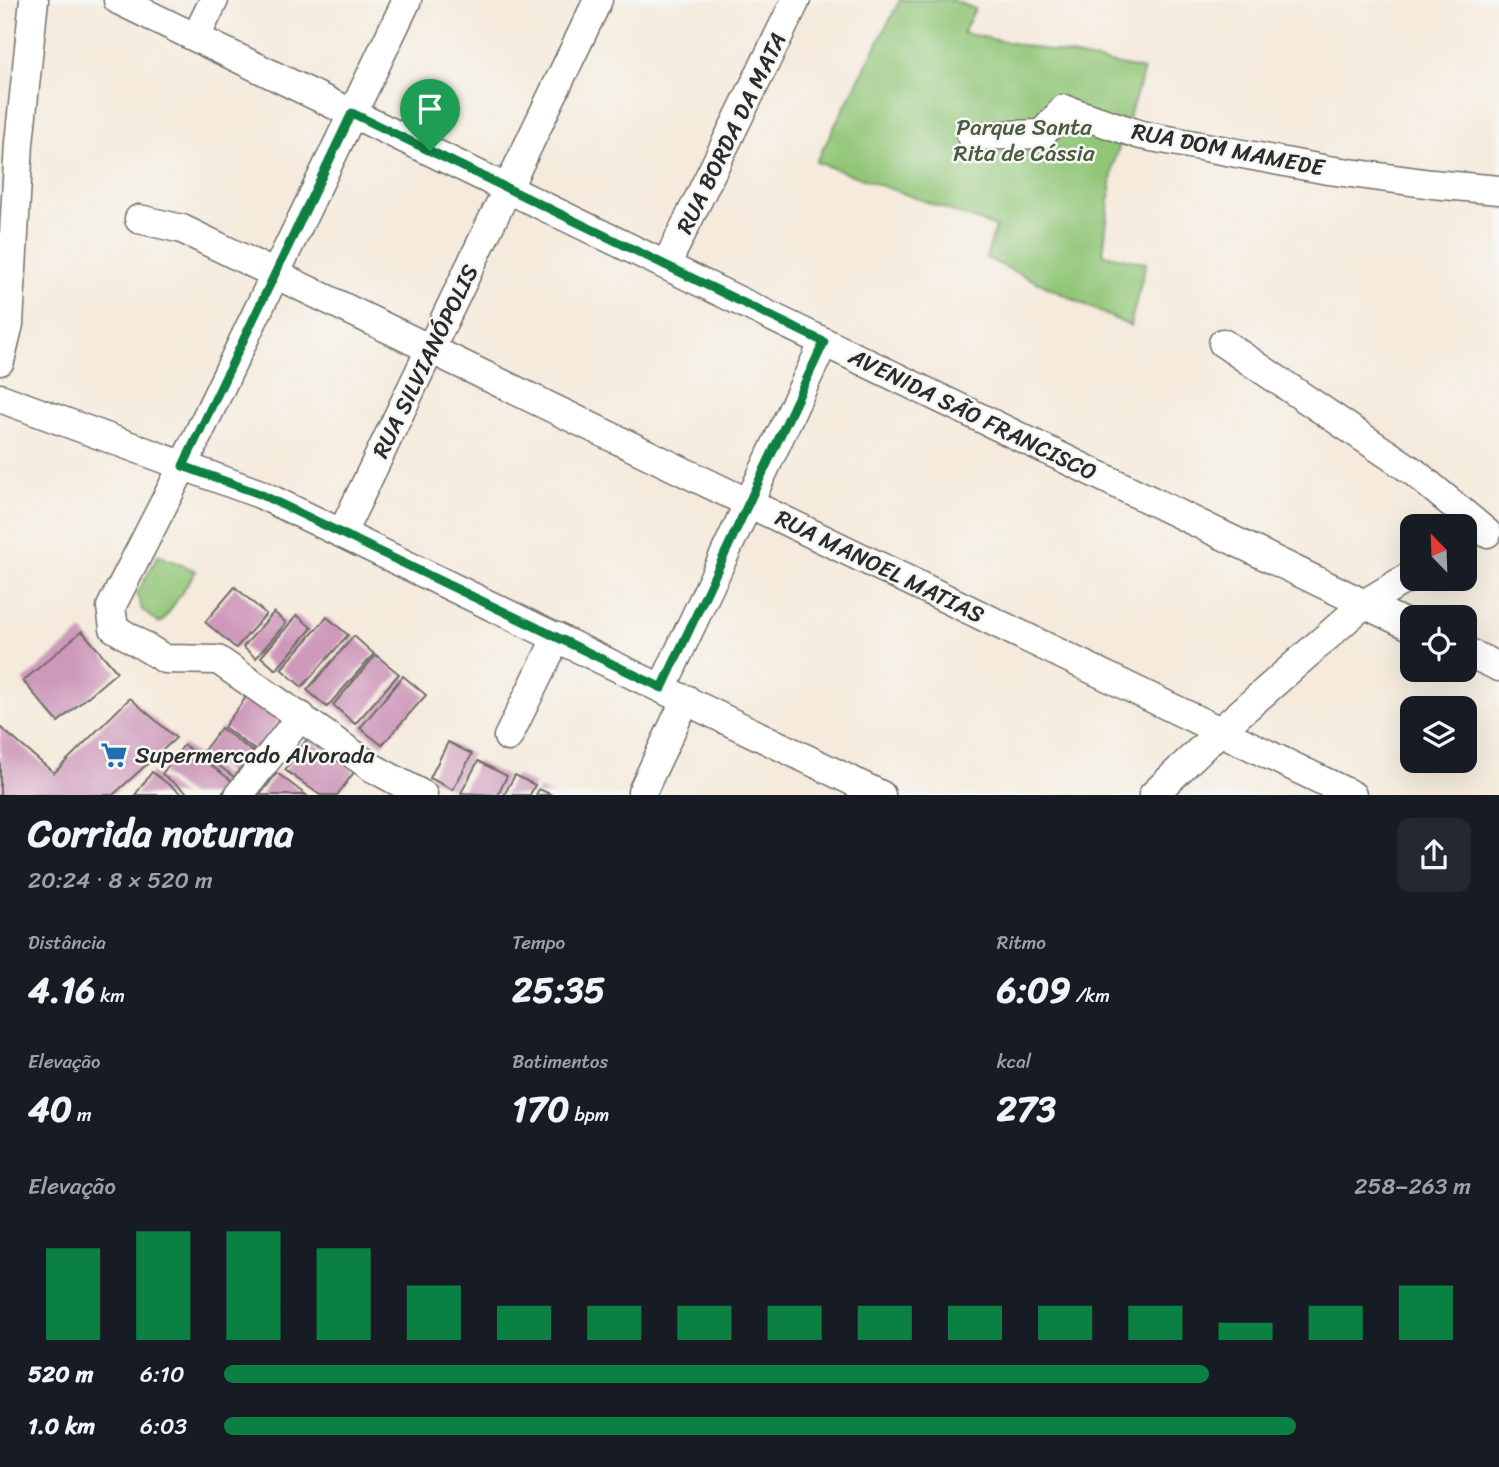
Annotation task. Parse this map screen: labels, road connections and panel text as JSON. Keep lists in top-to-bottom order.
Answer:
{
  "streets": {
    "street": [
      "RUA BORDA DA MATA",
      "RUA DOM MAMEDE",
      "RUA SILVIANÓPOLIS",
      "AVENIDA SÃO FRANCISCO",
      "RUA MANOEL MATIAS"
    ]
  },
  "crossings": [
    ["RUA BORDA DA MATA", "AVENIDA SÃO FRANCISCO"],
    ["RUA SILVIANÓPOLIS", "AVENIDA SÃO FRANCISCO"],
    ["RUA SILVIANÓPOLIS", "RUA MANOEL MATIAS"]
  ],
  "parks": ["Parque Santa Rita de Cássia"],
  "places": {
    "supermarket": ["Supermercado Alvorada"]
  },
  "north": "top left",
  "page": {
    "heading": ["Corrida noturna", "20:24 · 8 × 520 m"],
    "stats": [
      ["Distância", "4.16 km"],
      ["Tempo", "25:35"],
      ["Ritmo", "6:09 /km"],
      ["Elevação", "40 m"],
      ["Batimentos", "170 bpm"],
      ["kcal", "273"]
    ],
    "chart": ["Elevação", "258–263 m"],
    "list": [
      {
        "name": "520 m",
        "note": "6:10"
      },
      {
        "name": "1.0 km",
        "note": "6:03"
      }
    ]
  }
}
